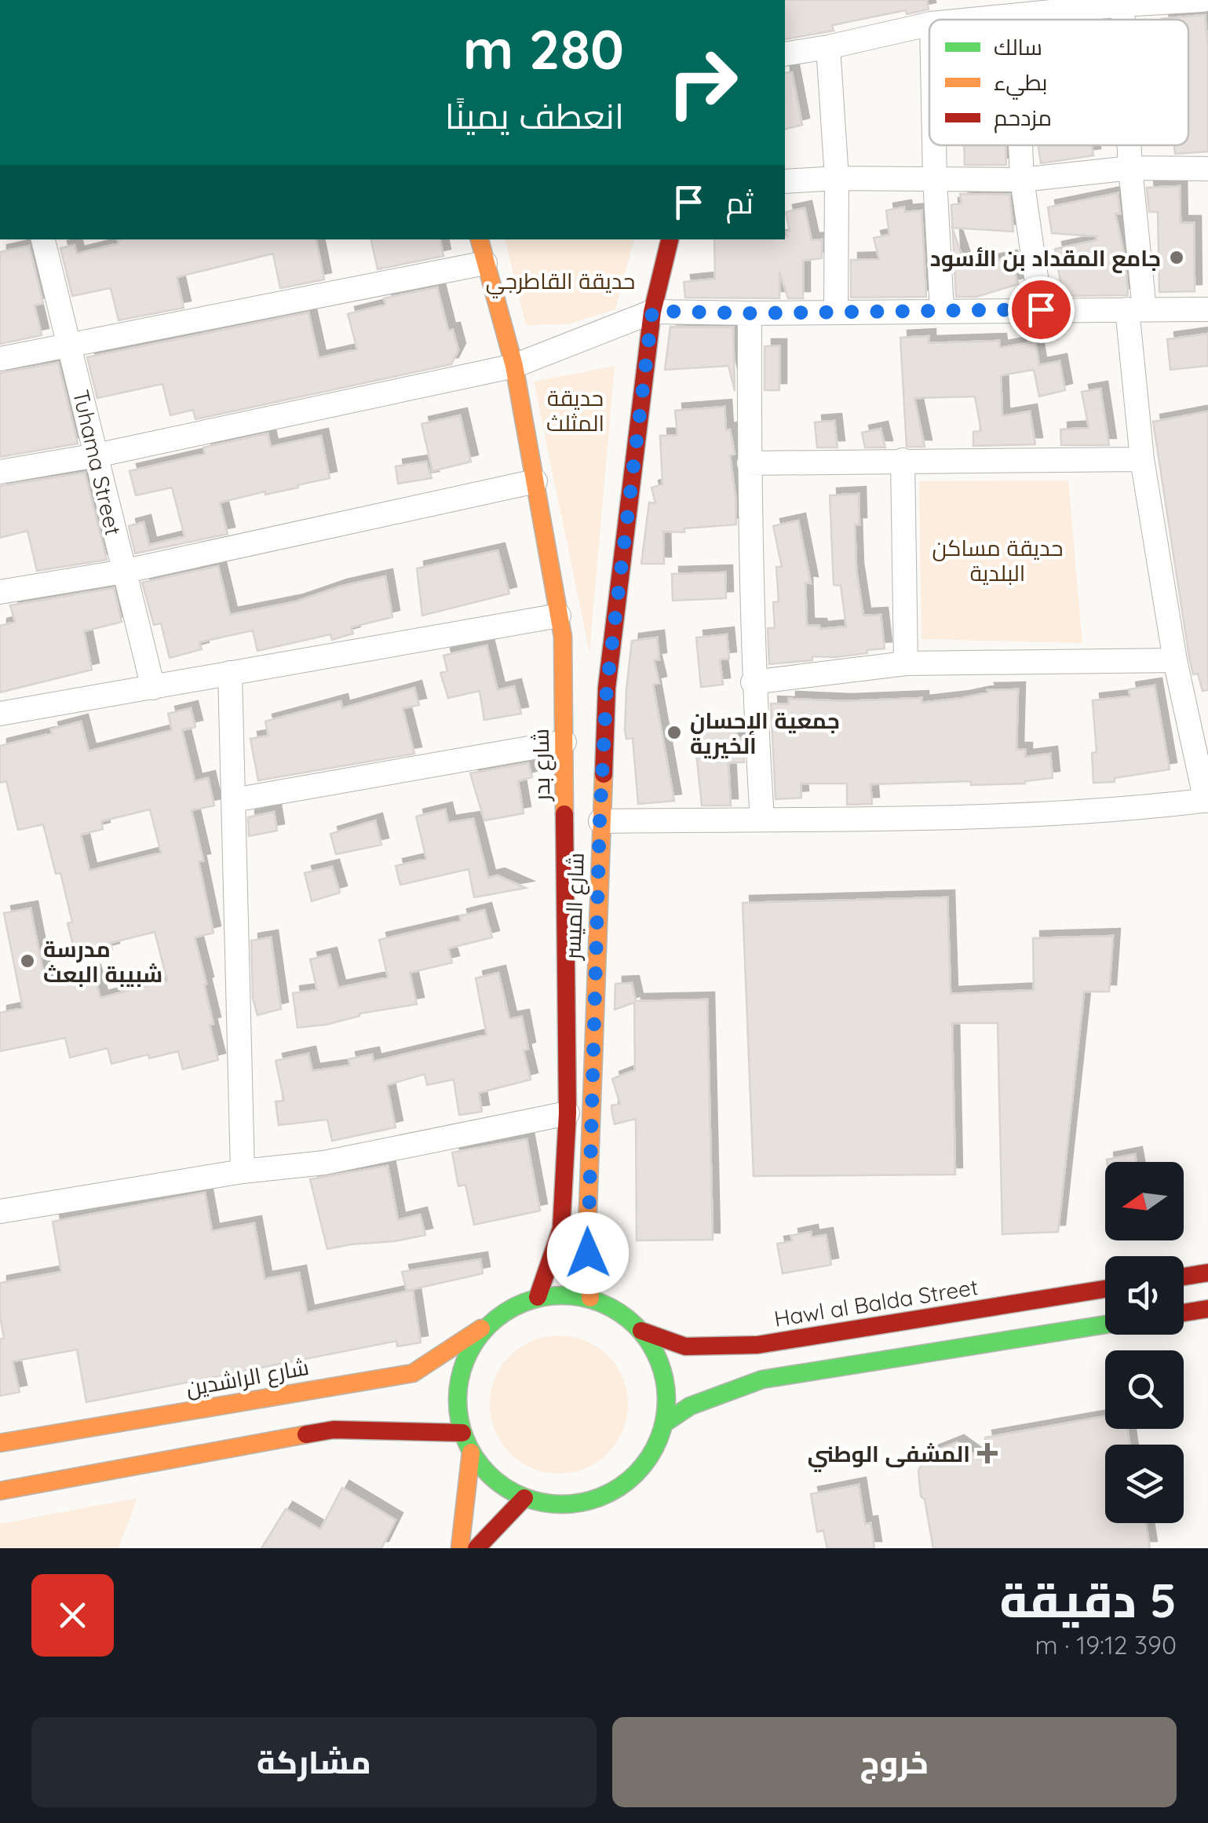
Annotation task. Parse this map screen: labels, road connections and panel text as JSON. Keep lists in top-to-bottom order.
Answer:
{
  "streets": {
    "main road": [
      "شارع بدر",
      "شارع الميسر",
      "Hawl al Balda Street",
      "شارع الراشدين"
    ],
    "street": ["Tuhama Street"]
  },
  "crossings": [
    ["شارع بدر", "شارع الميسر"],
    ["شارع بدر", "Hawl al Balda Street"],
    ["شارع بدر", "شارع الراشدين"],
    ["شارع الميسر", "Hawl al Balda Street"],
    ["شارع الميسر", "شارع الراشدين"],
    ["Hawl al Balda Street", "شارع الراشدين"]
  ],
  "parks": ["حديقة القاطرجي", "حديقة المثلث", "حديقة مساكن البلدية"],
  "places": {
    "other": ["جامع المقداد بن الأسود", "جمعية الإحسان الخيرية", "مدرسة شبيبة البعث"],
    "health": ["المشفى الوطني"]
  },
  "legend": ["سالك", "بطيء", "مزدحم"],
  "north": "left",
  "page": {
    "turn": ["280 m", "انعطف يمينًا"],
    "then": "ثم",
    "heading": ["5 دقيقة", "390 m · 19:12"],
    "buttons": ["خروج", "مشاركة"]
  }
}
